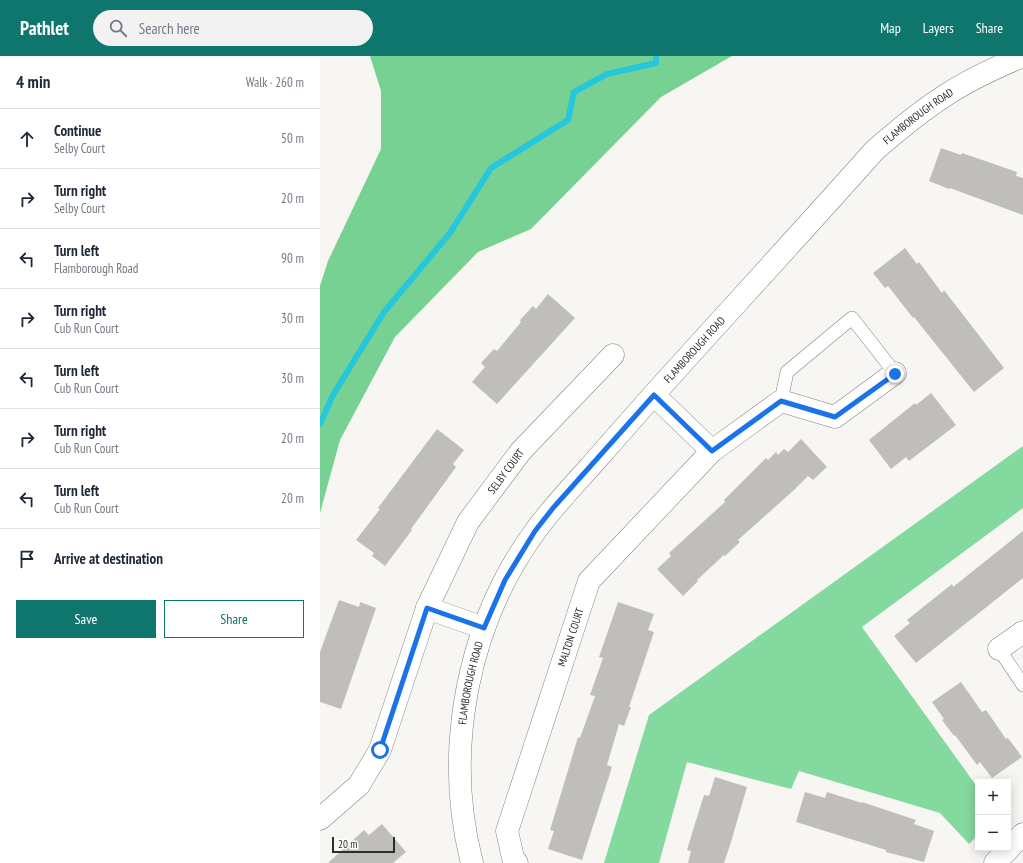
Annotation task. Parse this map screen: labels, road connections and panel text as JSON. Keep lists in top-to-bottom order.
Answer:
{
  "streets": {
    "street": ["FLAMBOROUGH ROAD", "SELBY COURT", "MALTON COURT"]
  },
  "scale_bar": "20 m",
  "page": {
    "header": "Pathlet",
    "search": "Search here",
    "nav": ["Map", "Layers", "Share"],
    "heading": ["4 min", "Walk · 260 m"],
    "list": [
      ["Continue", "Selby Court", "50 m"],
      ["Turn right", "Selby Court", "20 m"],
      ["Turn left", "Flamborough Road", "90 m"],
      ["Turn right", "Cub Run Court", "30 m"],
      ["Turn left", "Cub Run Court", "30 m"],
      ["Turn right", "Cub Run Court", "20 m"],
      ["Turn left", "Cub Run Court", "20 m"],
      "Arrive at destination"
    ],
    "buttons": ["Save", "Share"],
    "map_buttons": ["+", "−"],
    "scale": "20 m"
  }
}
